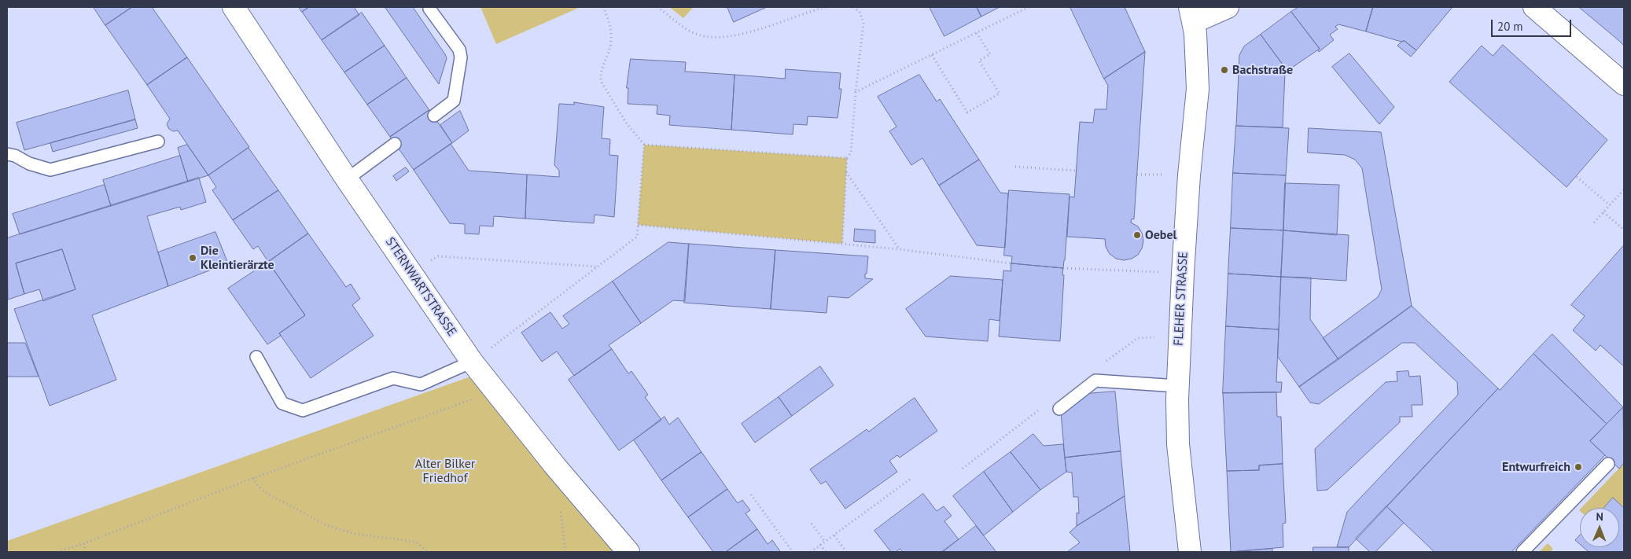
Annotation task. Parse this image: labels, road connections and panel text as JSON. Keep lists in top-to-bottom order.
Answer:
{
  "streets": {
    "street": ["STERNWARTSTRASSE", "FLEHER STRASSE"]
  },
  "parks": ["Alter Bilker Friedhof"],
  "places": [
    "Bachstraße",
    "Oebel",
    "Die Kleintierärzte",
    "Entwurfreich"
  ],
  "scale_bar": "20 m",
  "north": "top"
}
